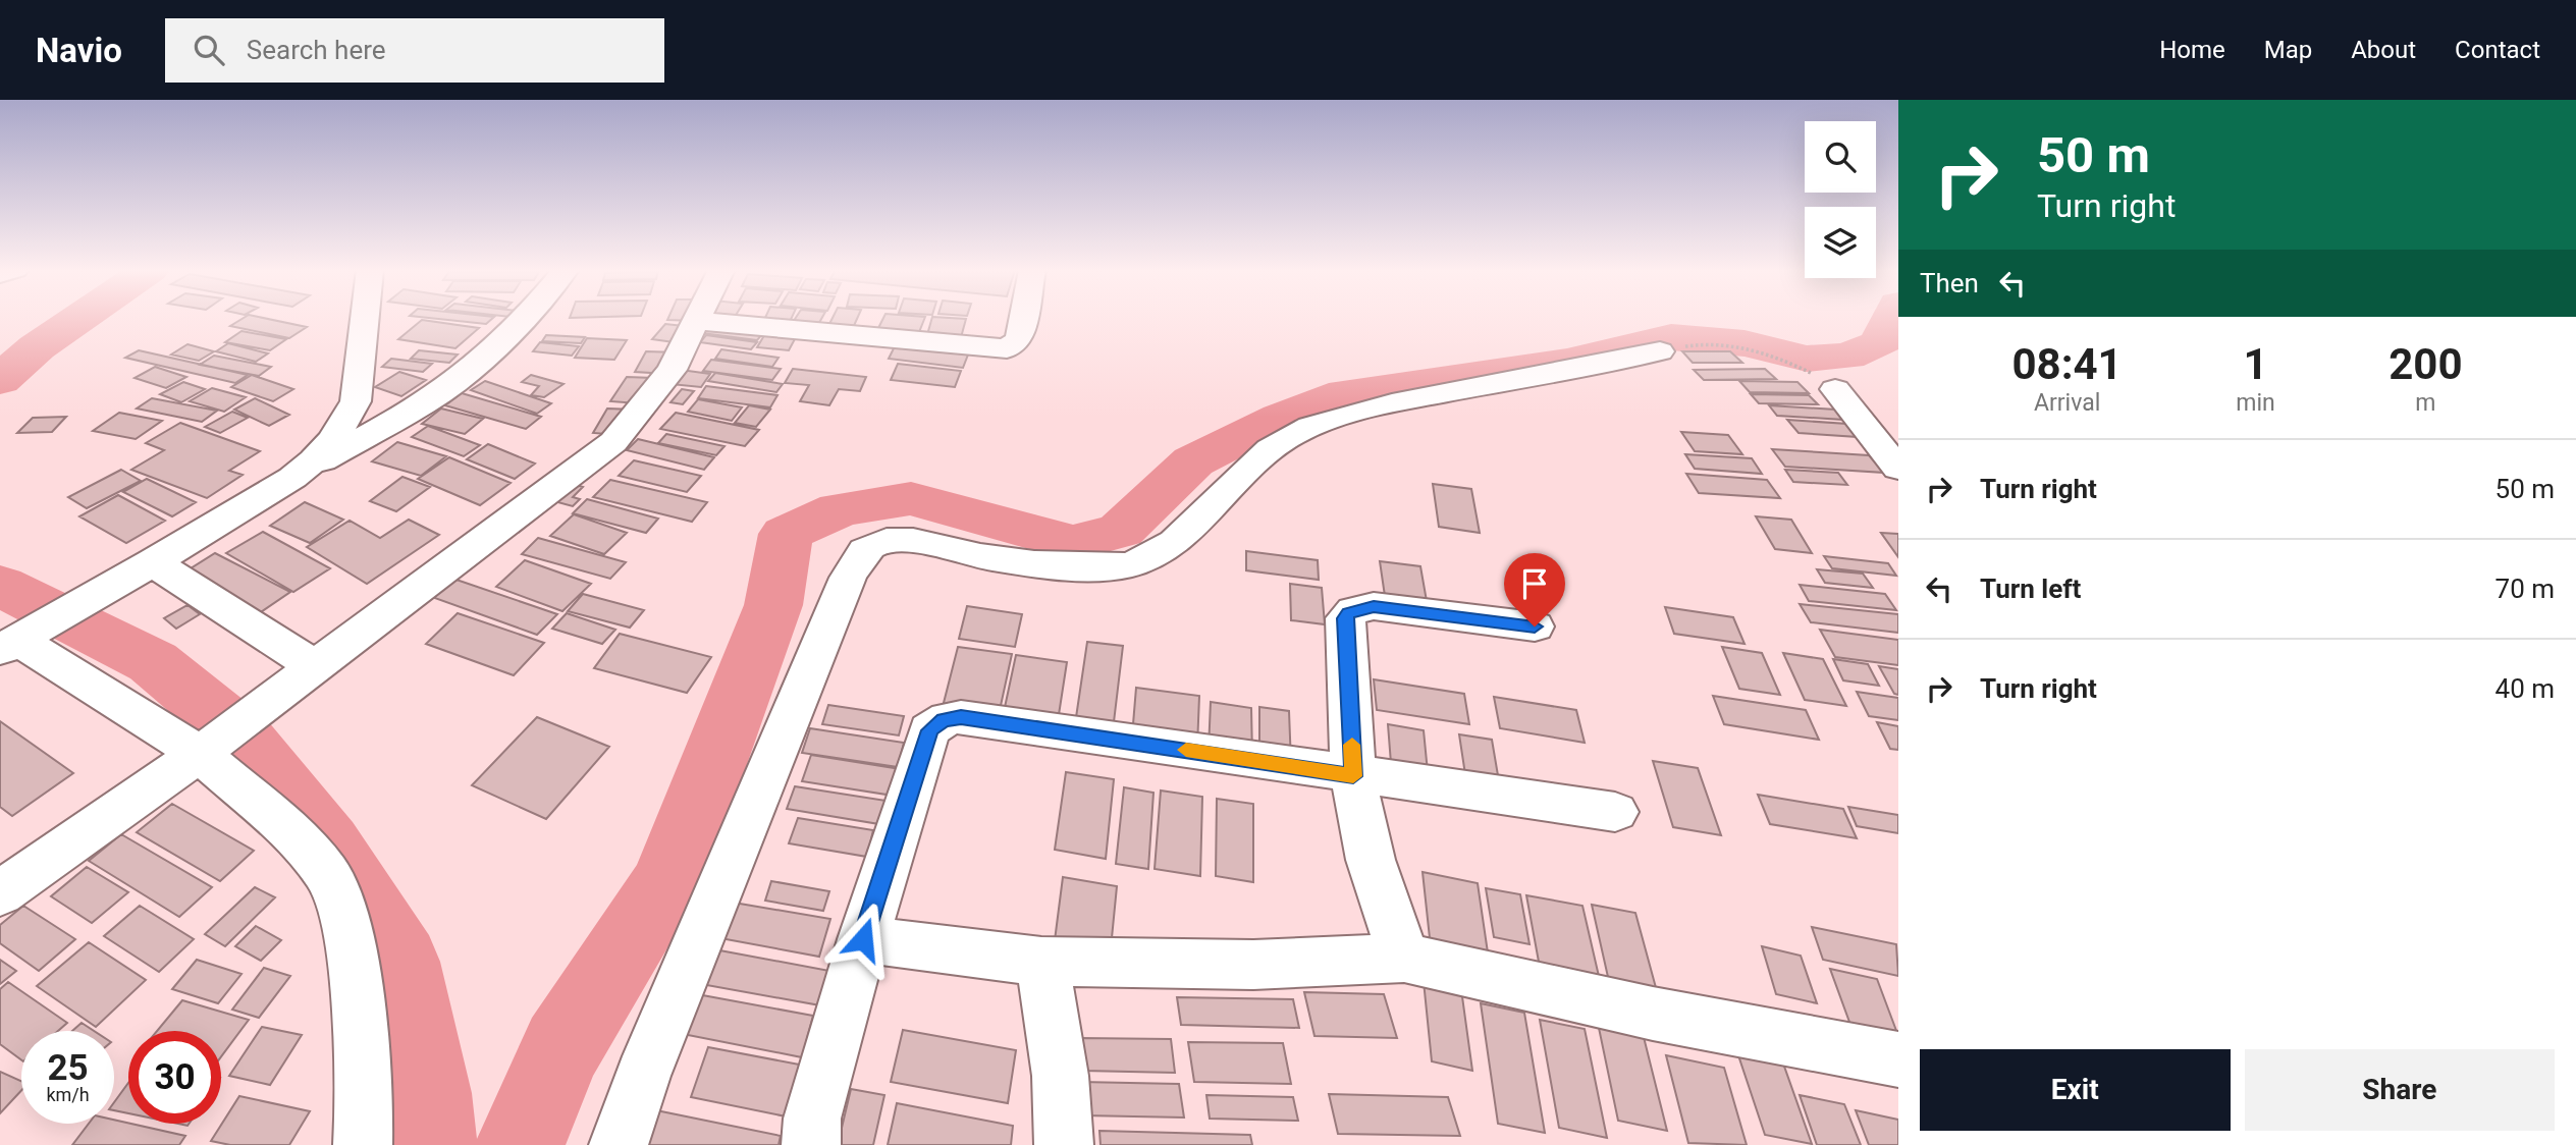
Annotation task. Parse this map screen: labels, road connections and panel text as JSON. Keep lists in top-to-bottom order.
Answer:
{
  "page": {
    "header": "Navio",
    "search": "Search here",
    "nav": [
      "Home",
      "Map",
      "About",
      "Contact"
    ],
    "turn": ["50 m", "Turn right"],
    "then": "Then",
    "eta": [
      "08:41",
      "Arrival",
      "1",
      "min",
      "200",
      "m"
    ],
    "list": [
      {
        "name": "Turn right",
        "value": "50 m"
      },
      {
        "name": "Turn left",
        "value": "70 m"
      },
      {
        "name": "Turn right",
        "value": "40 m"
      }
    ],
    "speed": "25 km/h",
    "limit": "30",
    "buttons": ["Exit", "Share"]
  }
}
